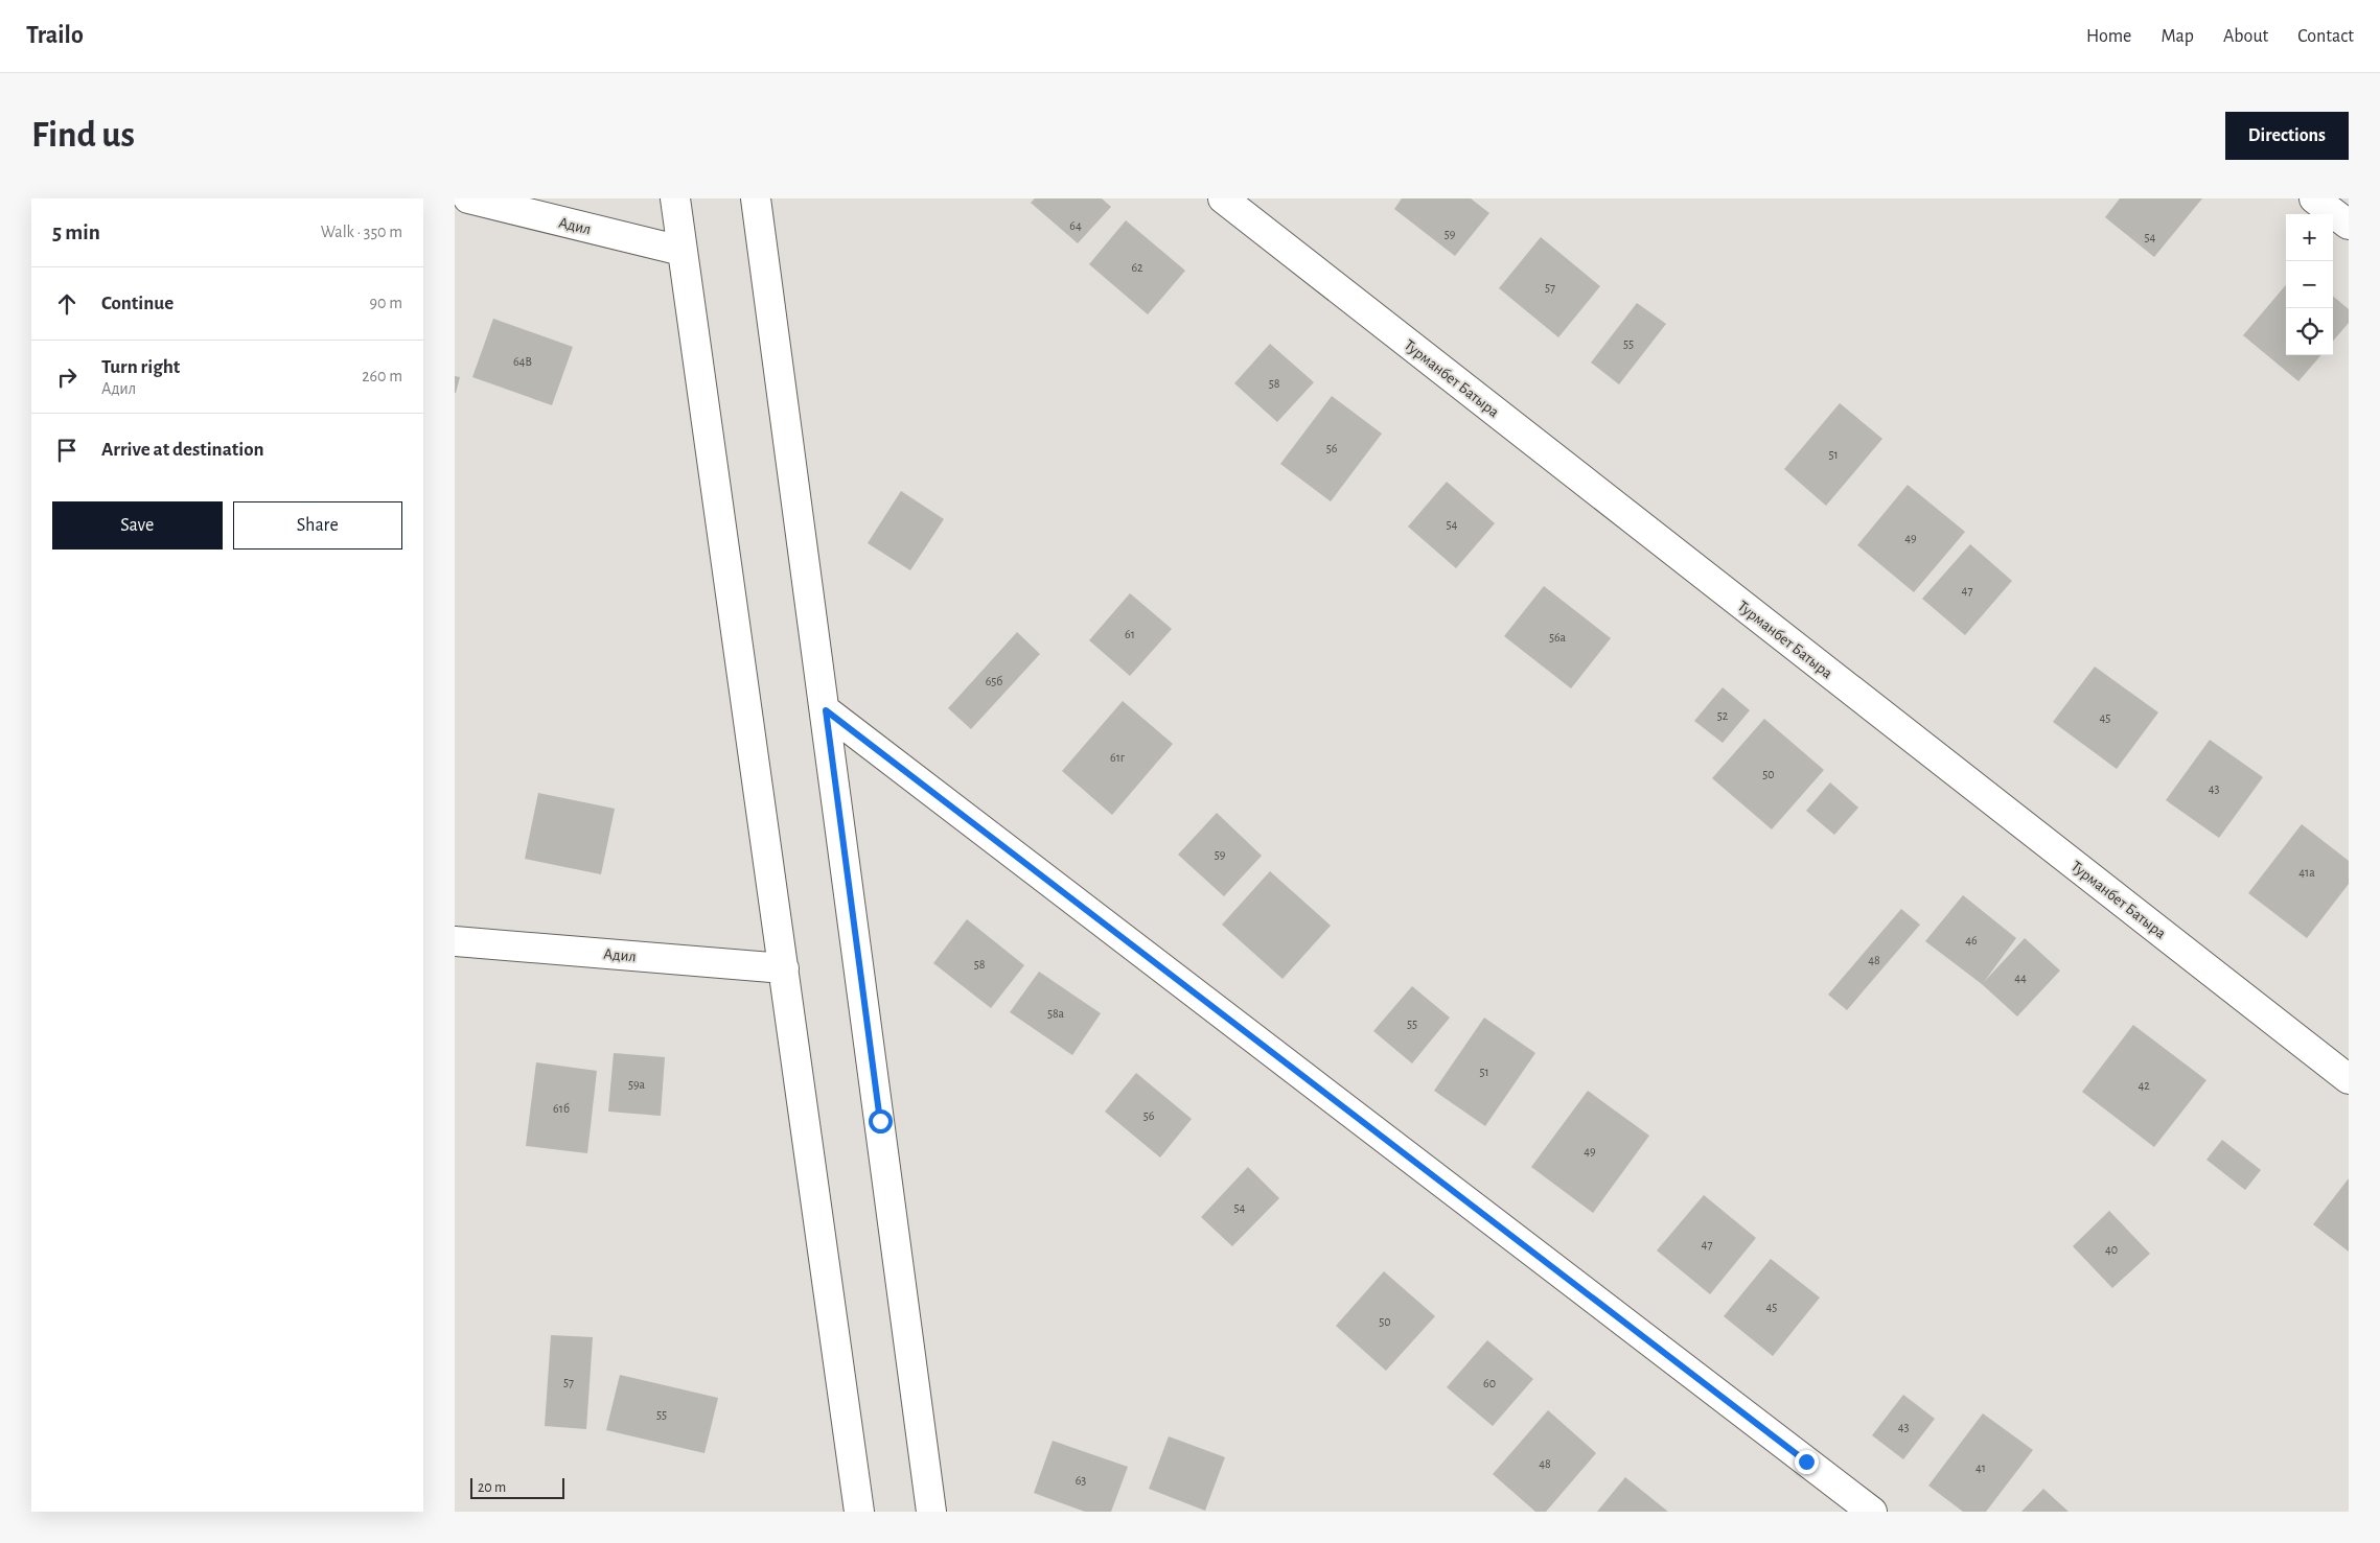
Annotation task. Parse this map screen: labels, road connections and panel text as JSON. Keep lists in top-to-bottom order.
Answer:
{
  "streets": {
    "street": ["Адил", "Турманбет Батыра"]
  },
  "house_numbers": [
    "64",
    "59",
    "54",
    "62",
    "57",
    "55",
    "64В",
    "58",
    "56",
    "51",
    "54",
    "49",
    "47",
    "61",
    "56а",
    "65б",
    "52",
    "45",
    "61г",
    "50",
    "43",
    "59",
    "41а",
    "46",
    "48",
    "58",
    "44",
    "58а",
    "55",
    "51",
    "59а",
    "42",
    "61б",
    "56",
    "49",
    "54",
    "47",
    "40",
    "45",
    "50",
    "57",
    "60",
    "55",
    "43",
    "48",
    "41",
    "63"
  ],
  "scale_bar": "20 m",
  "page": {
    "header": "Trailo",
    "nav": [
      "Home",
      "Map",
      "About",
      "Contact"
    ],
    "buttons": [
      "Directions",
      ["Save", "Share"]
    ],
    "title": "Find us",
    "heading": ["5 min", "Walk · 350 m"],
    "map_buttons": ["+", "−"],
    "list": [
      ["Continue", "90 m"],
      ["Turn right", "Адил", "260 m"],
      "Arrive at destination"
    ],
    "scale": "20 m"
  }
}
